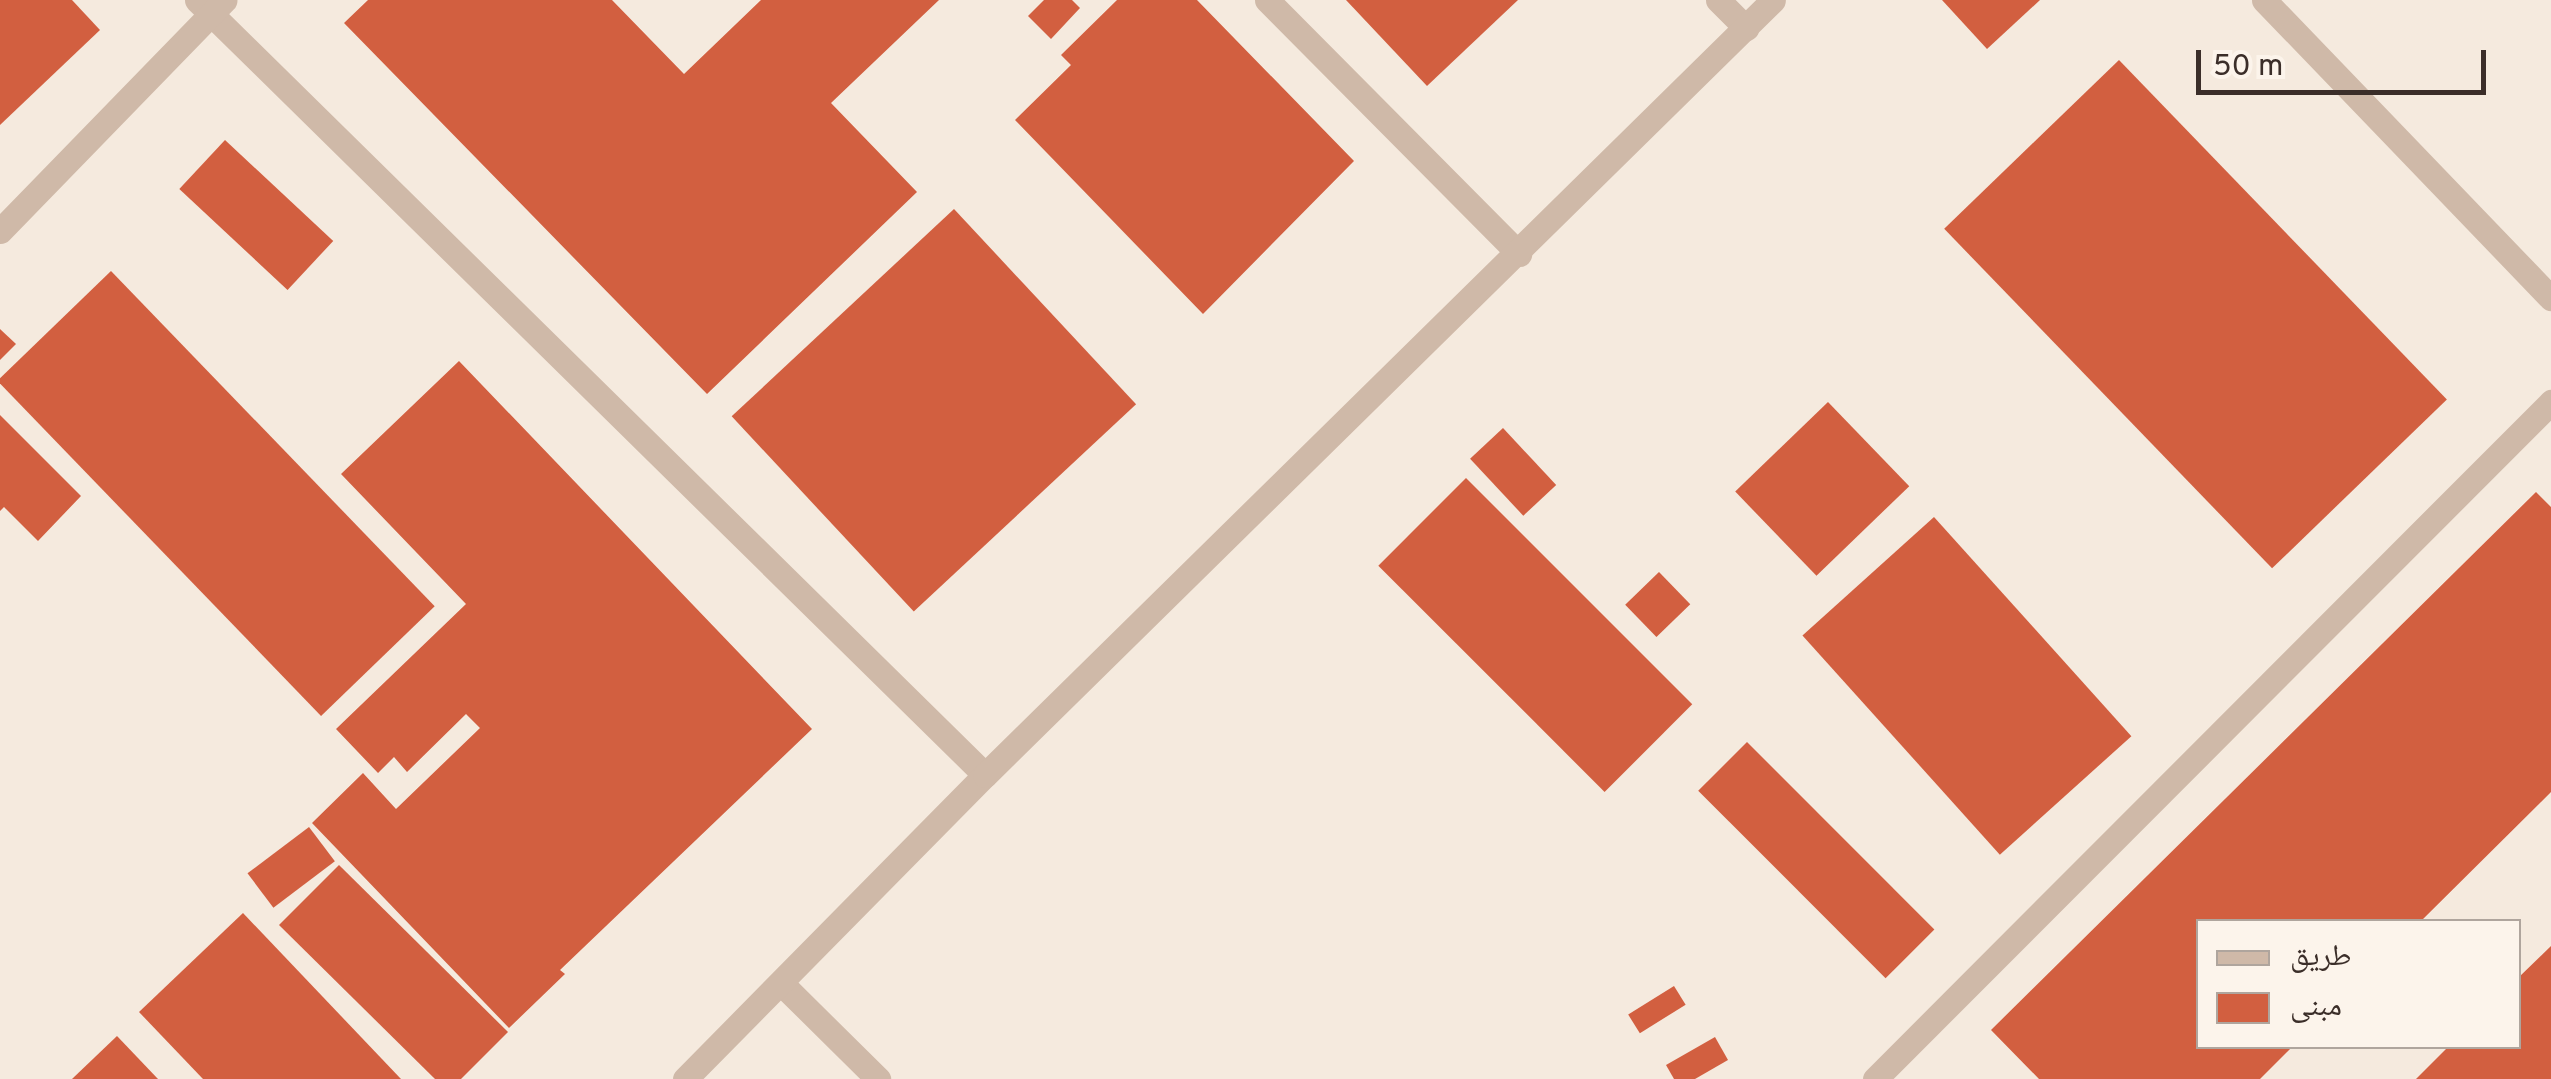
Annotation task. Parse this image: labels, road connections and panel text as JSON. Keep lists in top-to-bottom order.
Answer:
{
  "legend": ["طريق", "مبنى"],
  "scale_bar": "50 m"
}
